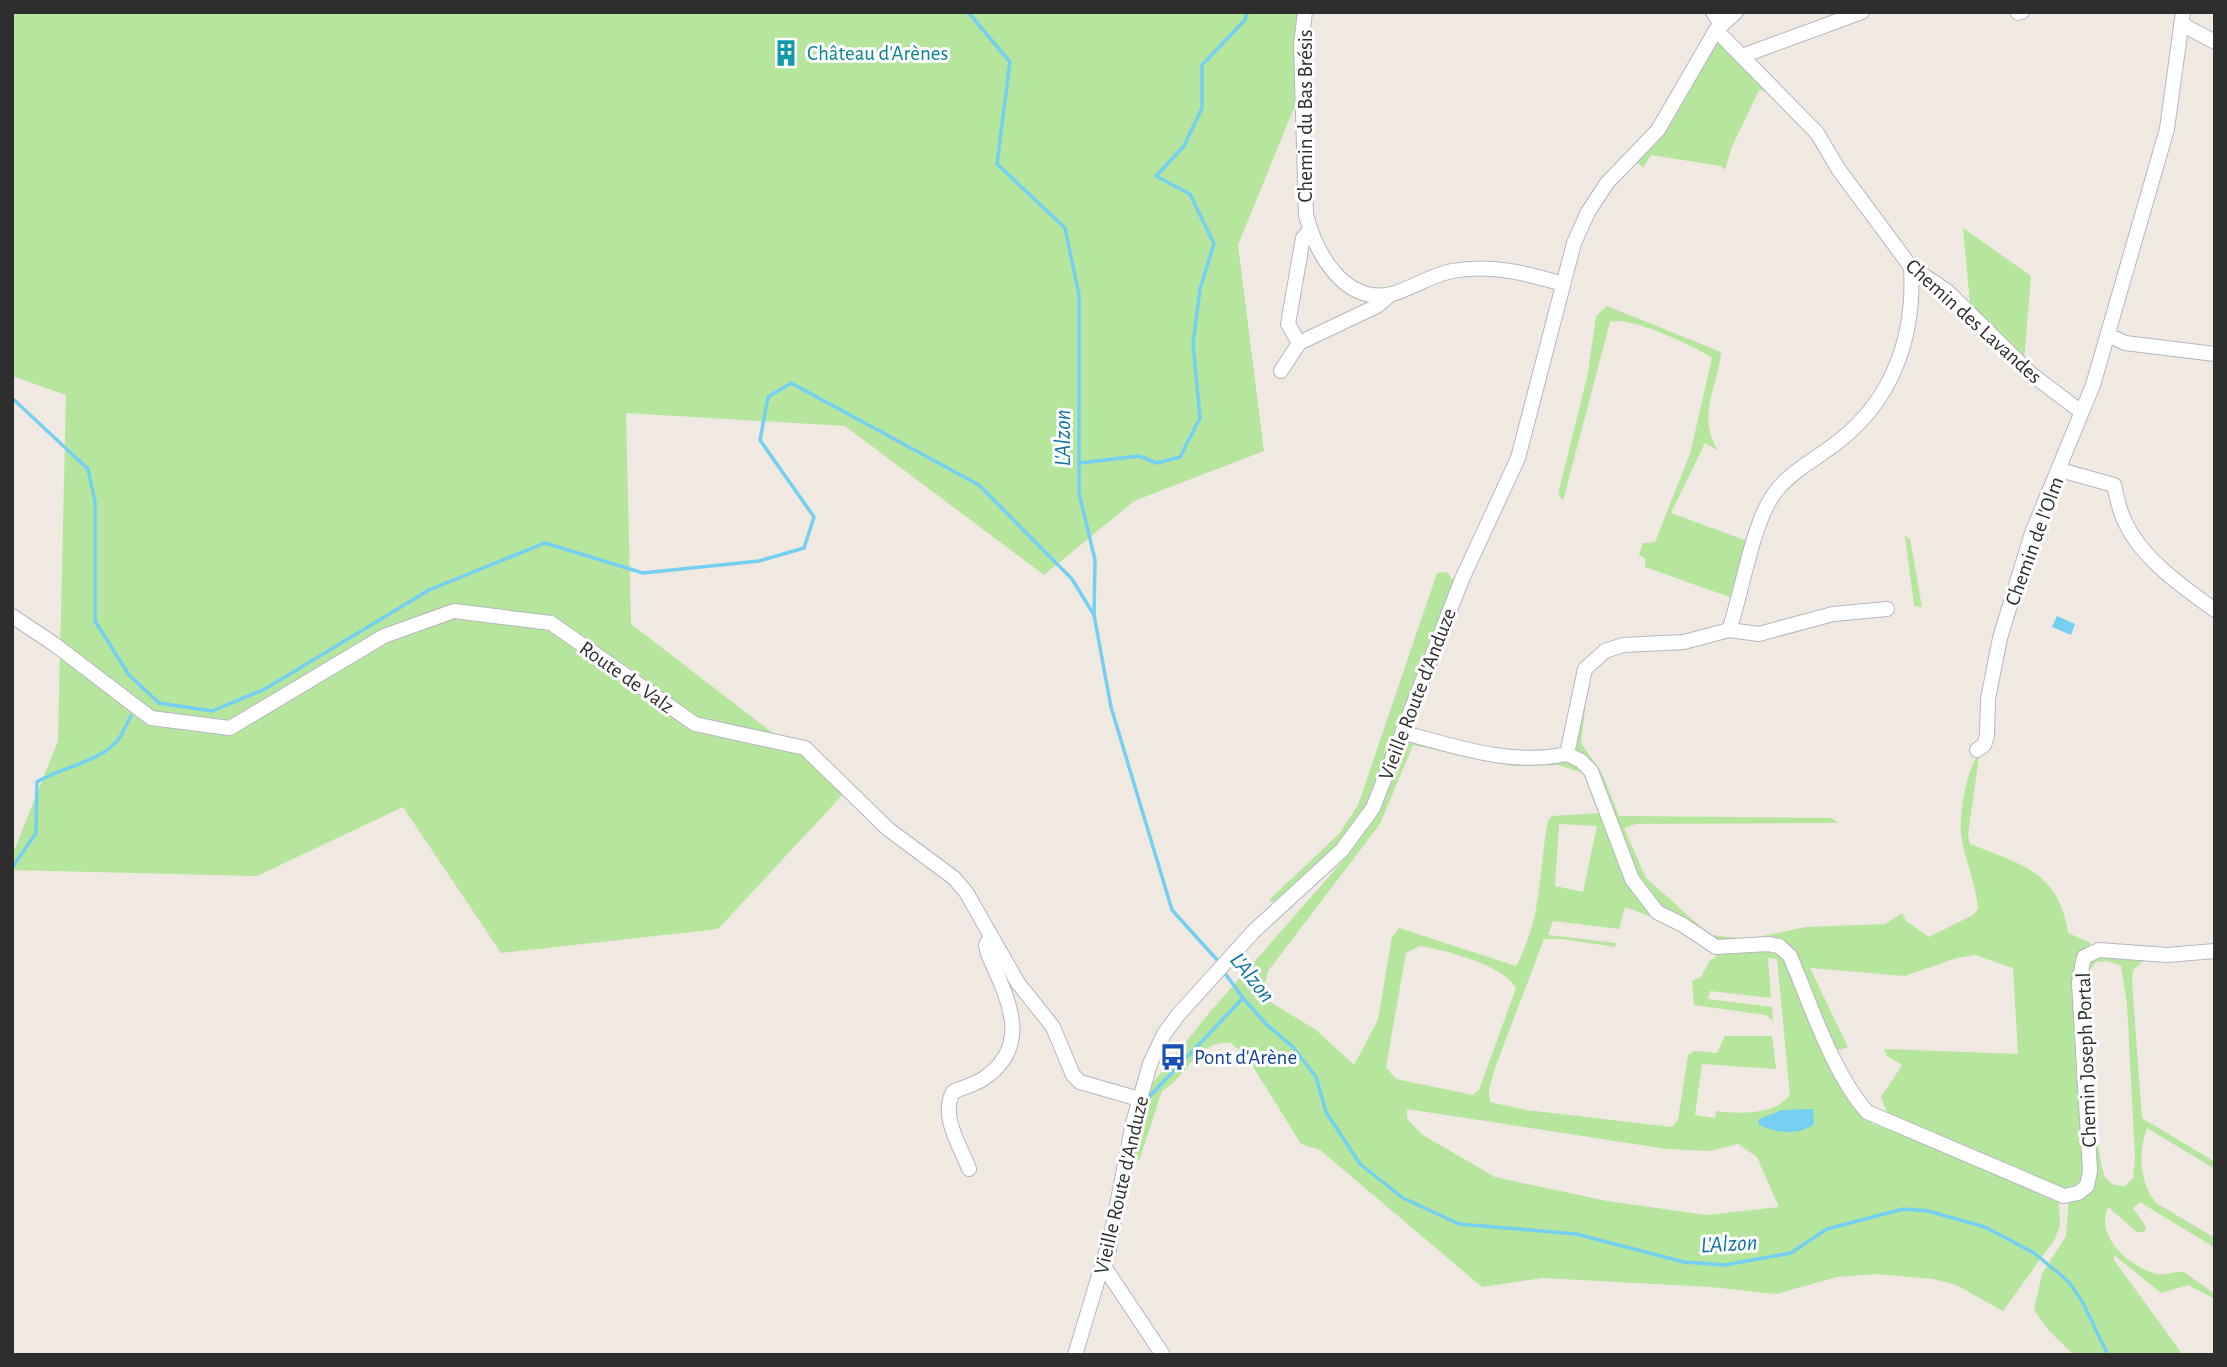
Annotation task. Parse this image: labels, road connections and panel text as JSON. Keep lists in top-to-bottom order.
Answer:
{
  "streets": {
    "street": [
      "Chemin du Bas Brésis",
      "Chemin des Lavandes",
      "Chemin de l'Olm",
      "Route de Valz",
      "Vieille Route d'Anduze",
      "Chemin Joseph Portal"
    ]
  },
  "crossings": [
    ["Chemin du Bas Brésis", "Vieille Route d'Anduze"],
    ["Chemin des Lavandes", "Chemin de l'Olm"],
    ["Chemin des Lavandes", "Vieille Route d'Anduze"],
    ["Route de Valz", "Vieille Route d'Anduze"]
  ],
  "water": ["L'Alzon"],
  "places": {
    "building": ["Château d'Arènes"],
    "bus stop": ["Pont d'Arène"]
  }
}
